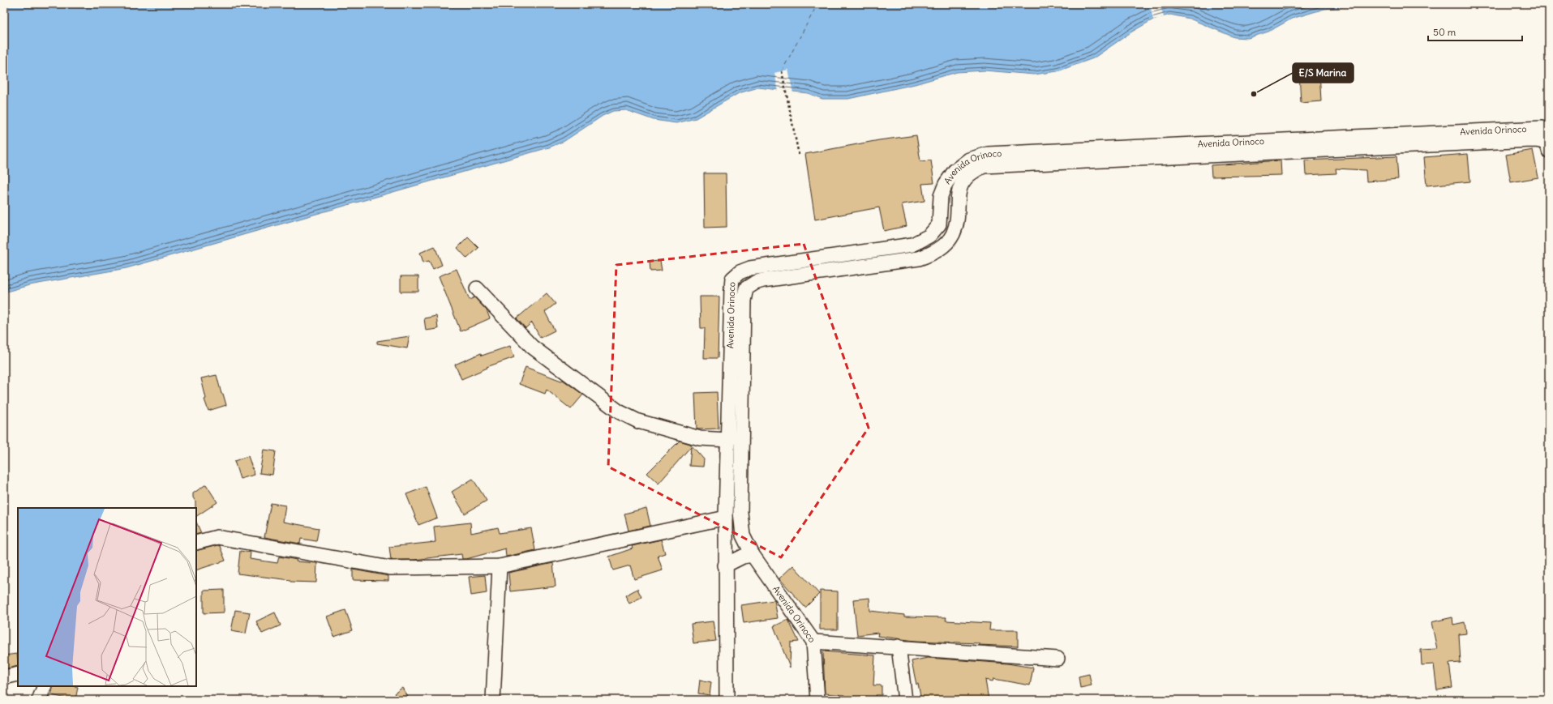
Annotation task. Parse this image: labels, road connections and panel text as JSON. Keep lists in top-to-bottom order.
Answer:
{
  "streets": {
    "street": ["Avenida Orinoco"]
  },
  "places": ["E/S Marina"],
  "scale_bar": "50 m"
}
